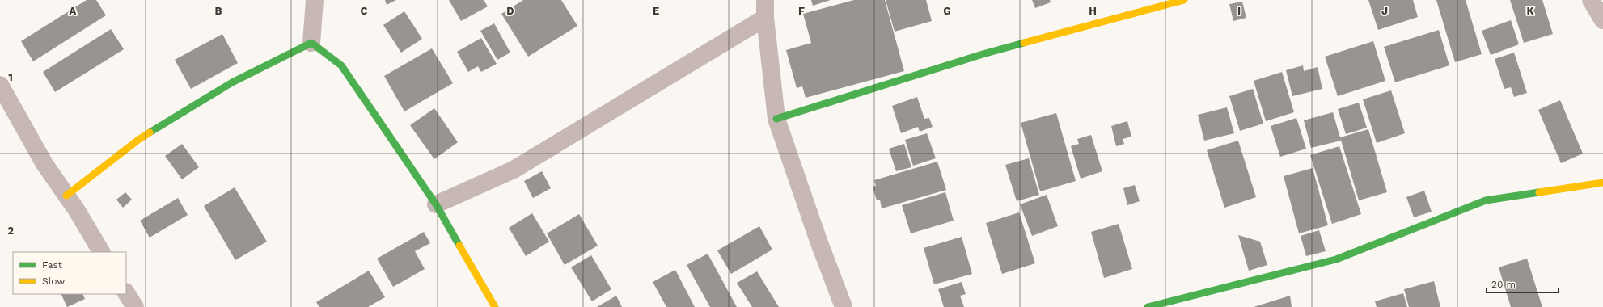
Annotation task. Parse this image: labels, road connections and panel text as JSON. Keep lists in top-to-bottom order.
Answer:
{
  "legend": ["Fast", "Slow"],
  "scale_bar": "20 m",
  "grid": {
    "columns": [
      "A",
      "B",
      "C",
      "D",
      "E",
      "F",
      "G",
      "H",
      "I",
      "J",
      "K"
    ],
    "rows": ["1", "2"]
  }
}
